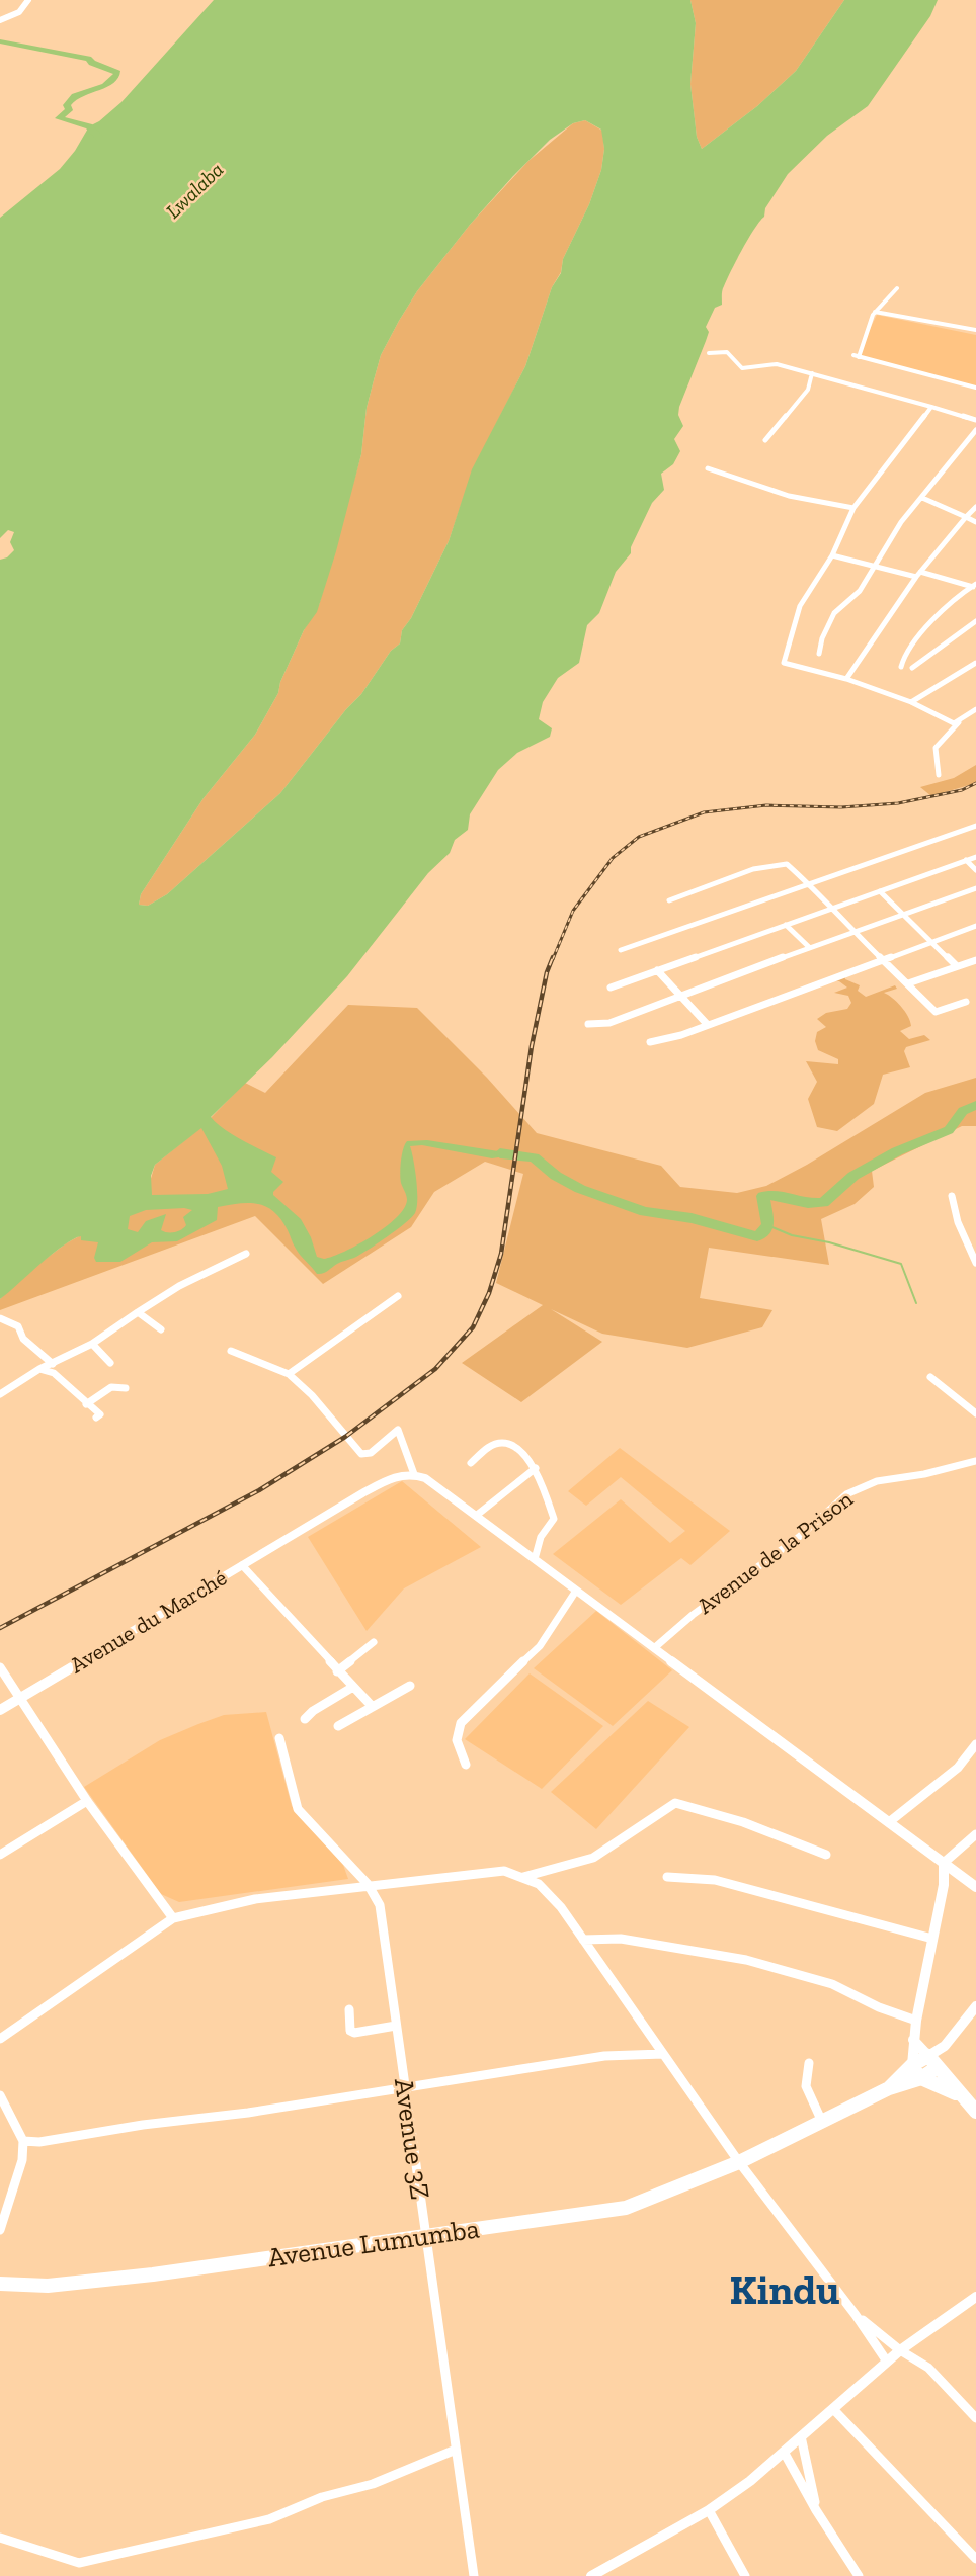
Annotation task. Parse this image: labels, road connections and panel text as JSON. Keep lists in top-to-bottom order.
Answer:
{
  "streets": {
    "main road": ["Avenue Lumumba"],
    "street": ["Avenue de la Prison", "Avenue du Marché", "Avenue 3Z"]
  },
  "crossings": [
    ["Avenue 3Z", "Avenue Lumumba"]
  ],
  "districts": ["Kindu"],
  "water": ["Lwalaba"]
}
